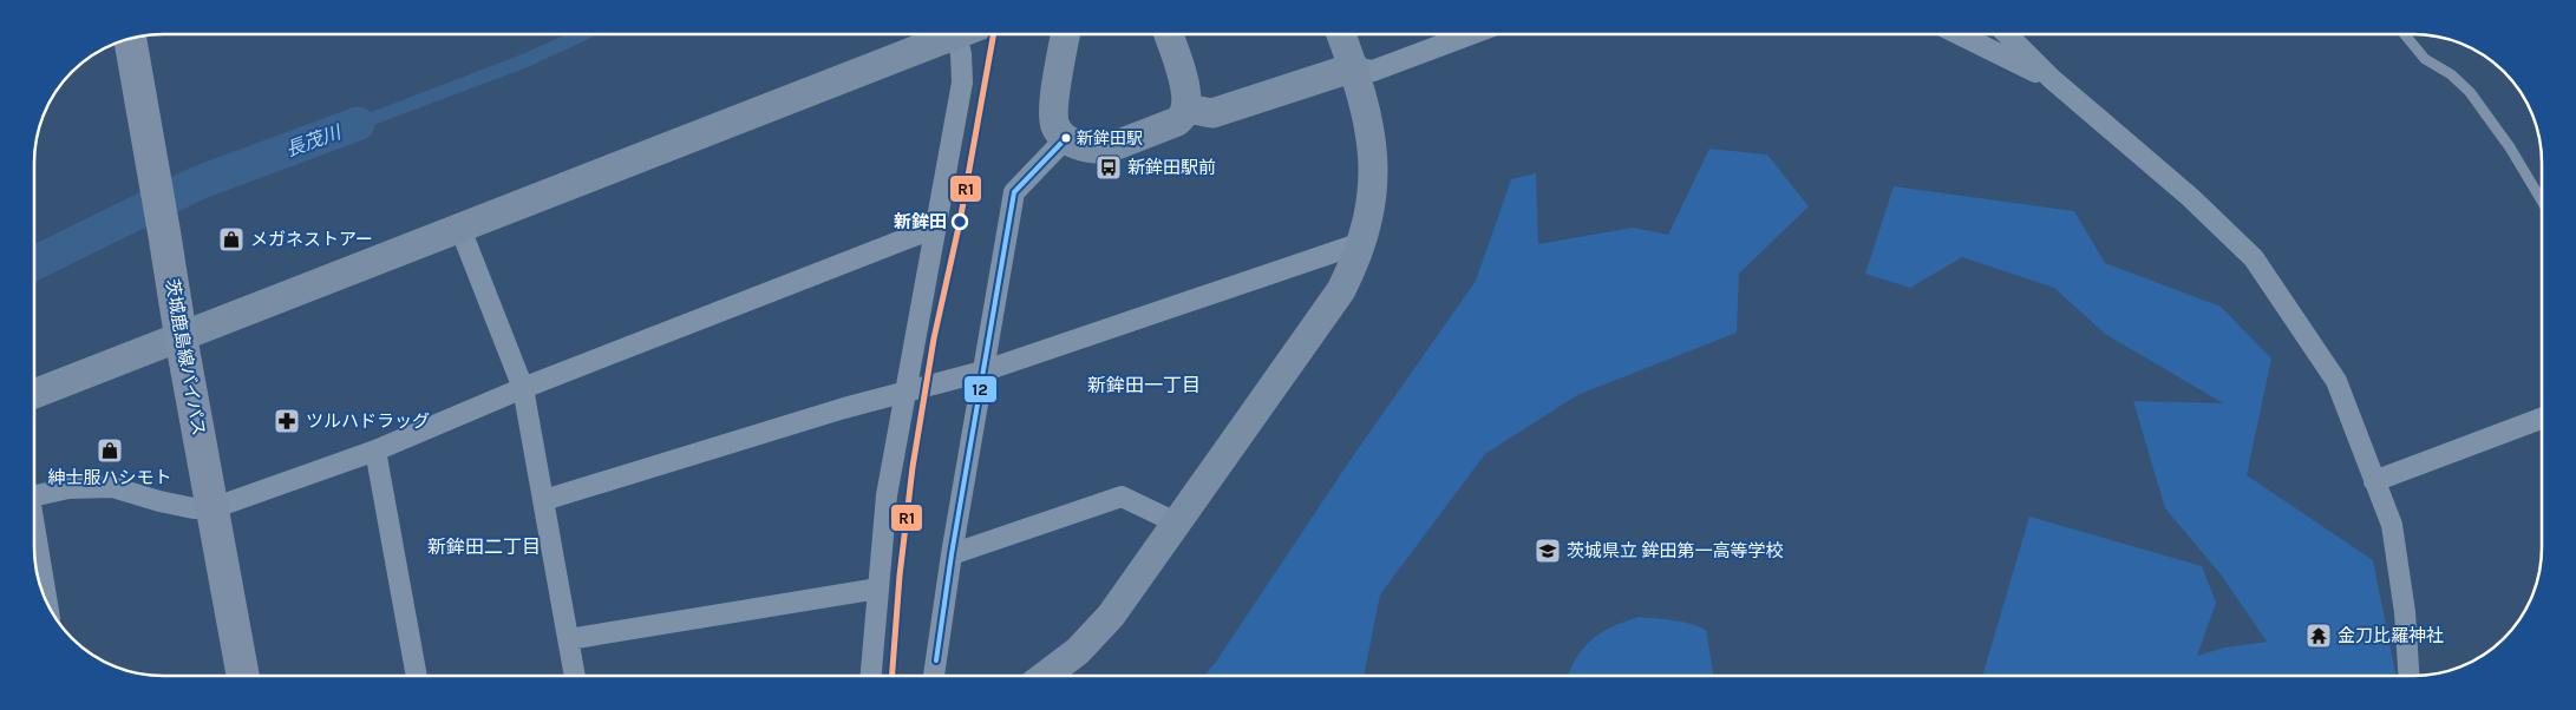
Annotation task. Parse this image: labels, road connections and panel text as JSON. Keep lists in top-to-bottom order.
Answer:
{
  "streets": {
    "main road": ["茨城鹿島線バイパス"]
  },
  "districts": ["新鉾田一丁目", "新鉾田二丁目"],
  "water": ["長茂川"],
  "places": {
    "other": ["新鉾田駅", "新鉾田"],
    "bus stop": ["新鉾田駅前"],
    "shop": ["メガネストアー", "紳士服ハシモト"],
    "pharmacy": ["ツルハドラッグ"],
    "school or university": ["茨城県立 鉾田第一高等学校"],
    "temple": ["金刀比羅神社"]
  },
  "lines": ["transit line R1", "transit line 12"]
}
